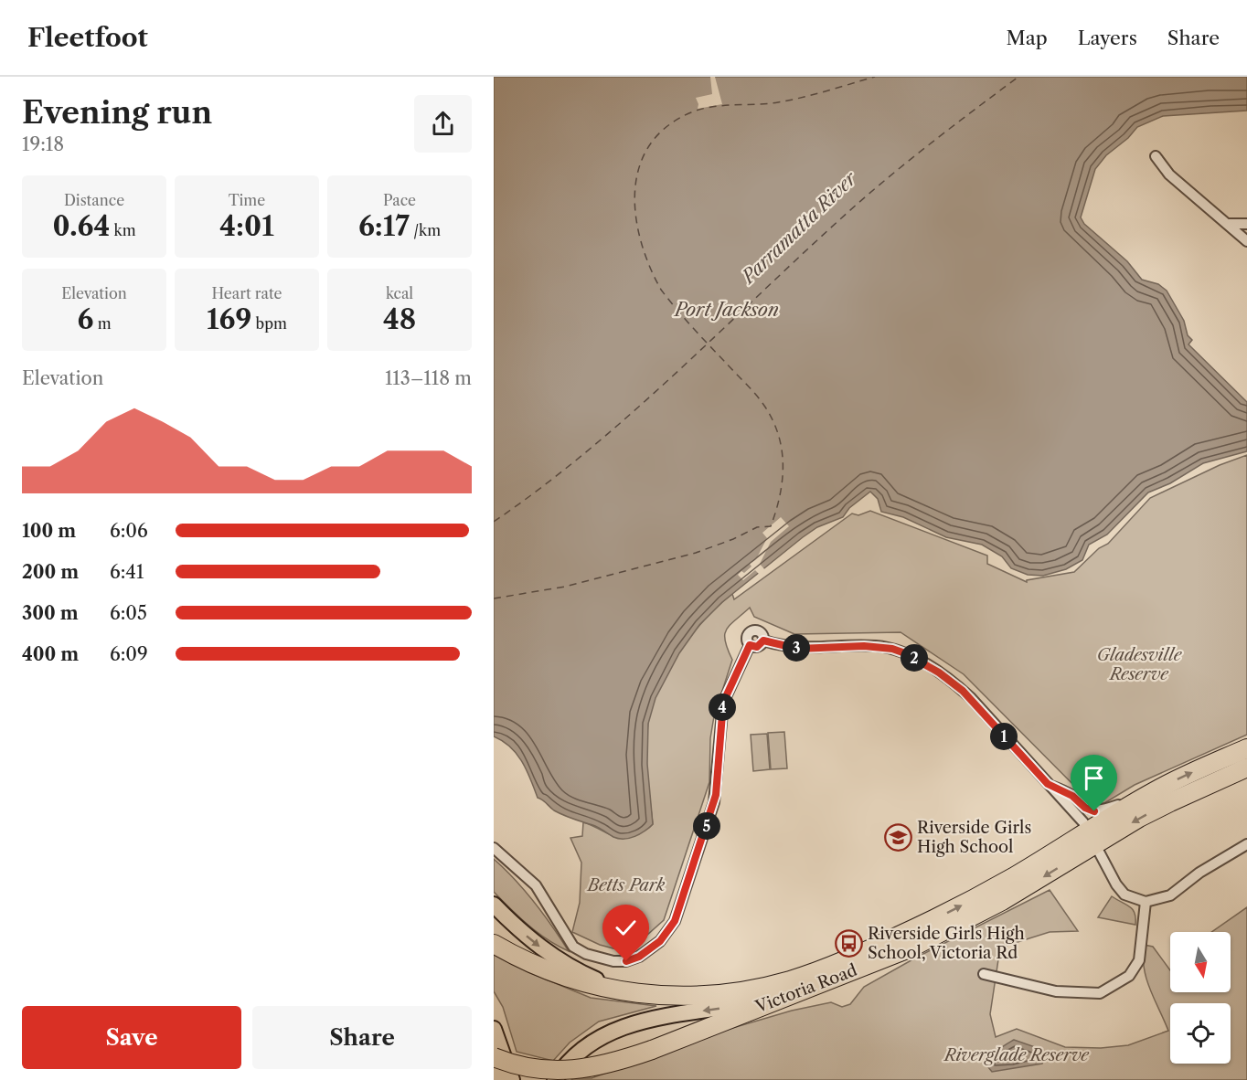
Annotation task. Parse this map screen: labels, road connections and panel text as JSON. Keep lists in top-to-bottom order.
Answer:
{
  "streets": {
    "highway": ["Victoria Road"]
  },
  "water": ["Parramatta River", "Port Jackson"],
  "parks": ["Gladesville Reserve", "Betts Park", "Riverglade Reserve"],
  "places": {
    "school or university": ["Riverside Girls High School"],
    "bus stop": ["Riverside Girls High School, Victoria Rd"]
  },
  "north": "bottom",
  "page": {
    "header": "Fleetfoot",
    "nav": ["Map", "Layers", "Share"],
    "heading": ["Evening run", "19:18"],
    "stats": [
      ["Distance", "0.64 km"],
      ["Time", "4:01"],
      ["Pace", "6:17 /km"],
      ["Elevation", "6 m"],
      ["Heart rate", "169 bpm"],
      ["kcal", "48"]
    ],
    "chart": ["Elevation", "113–118 m"],
    "list": [
      {
        "name": "100 m",
        "note": "6:06"
      },
      {
        "name": "200 m",
        "note": "6:41"
      },
      {
        "name": "300 m",
        "note": "6:05"
      },
      {
        "name": "400 m",
        "note": "6:09"
      }
    ],
    "pins": [
      "3",
      "2",
      "4",
      "1",
      "5"
    ],
    "buttons": ["Save", "Share"]
  }
}
